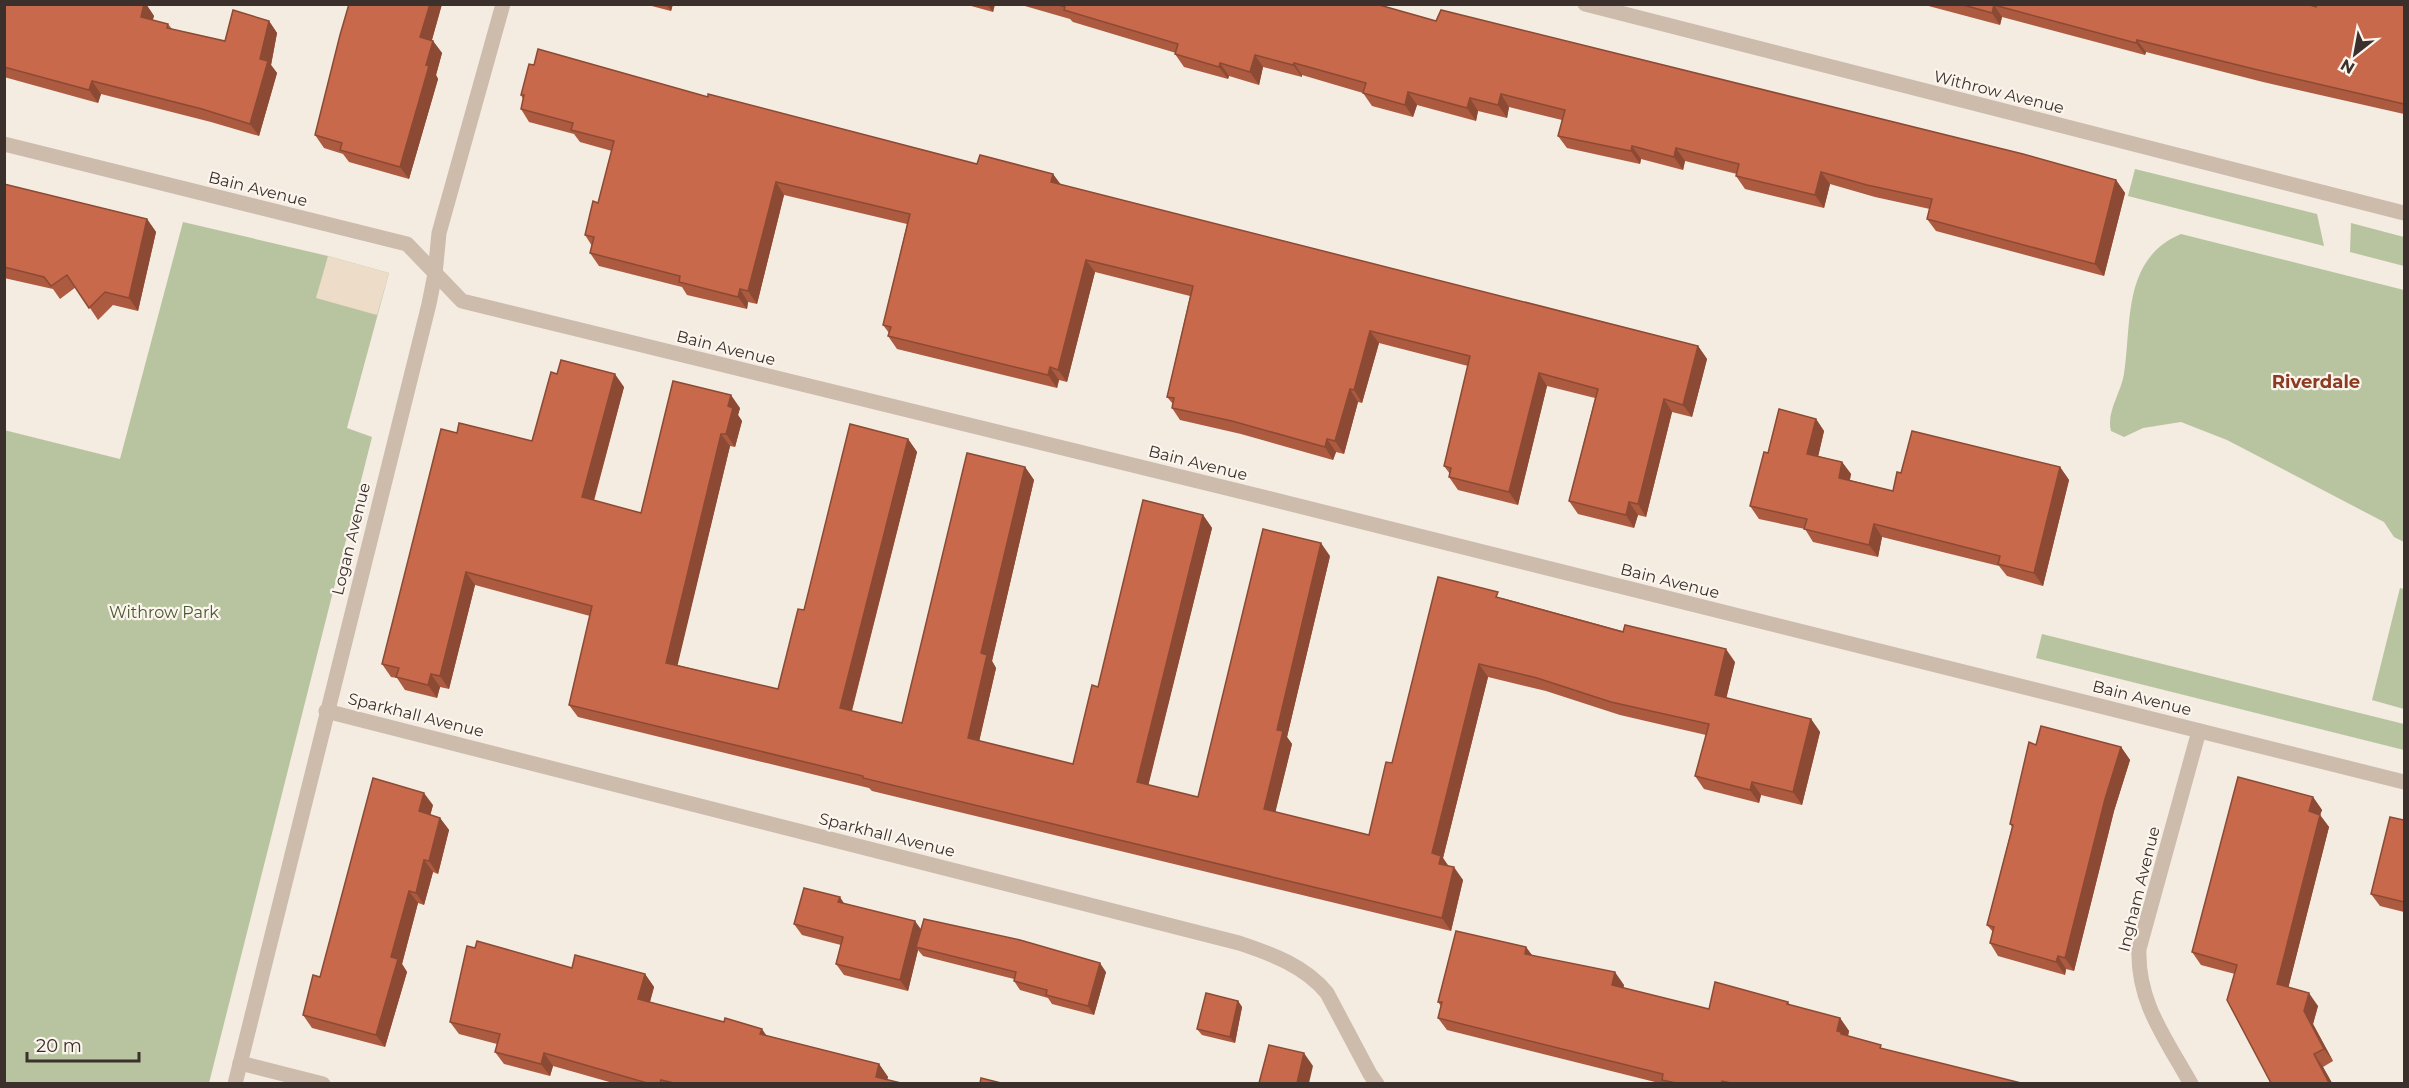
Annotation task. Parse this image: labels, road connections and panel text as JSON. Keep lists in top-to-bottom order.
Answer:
{
  "streets": {
    "street": [
      "Withrow Avenue",
      "Bain Avenue",
      "Logan Avenue",
      "Sparkhall Avenue",
      "Ingham Avenue"
    ]
  },
  "crossings": [
    ["Bain Avenue", "Logan Avenue"],
    ["Bain Avenue", "Ingham Avenue"],
    ["Logan Avenue", "Sparkhall Avenue"]
  ],
  "districts": ["Riverdale"],
  "parks": ["Withrow Park"],
  "scale_bar": "20 m",
  "north": "bottom left"
}
